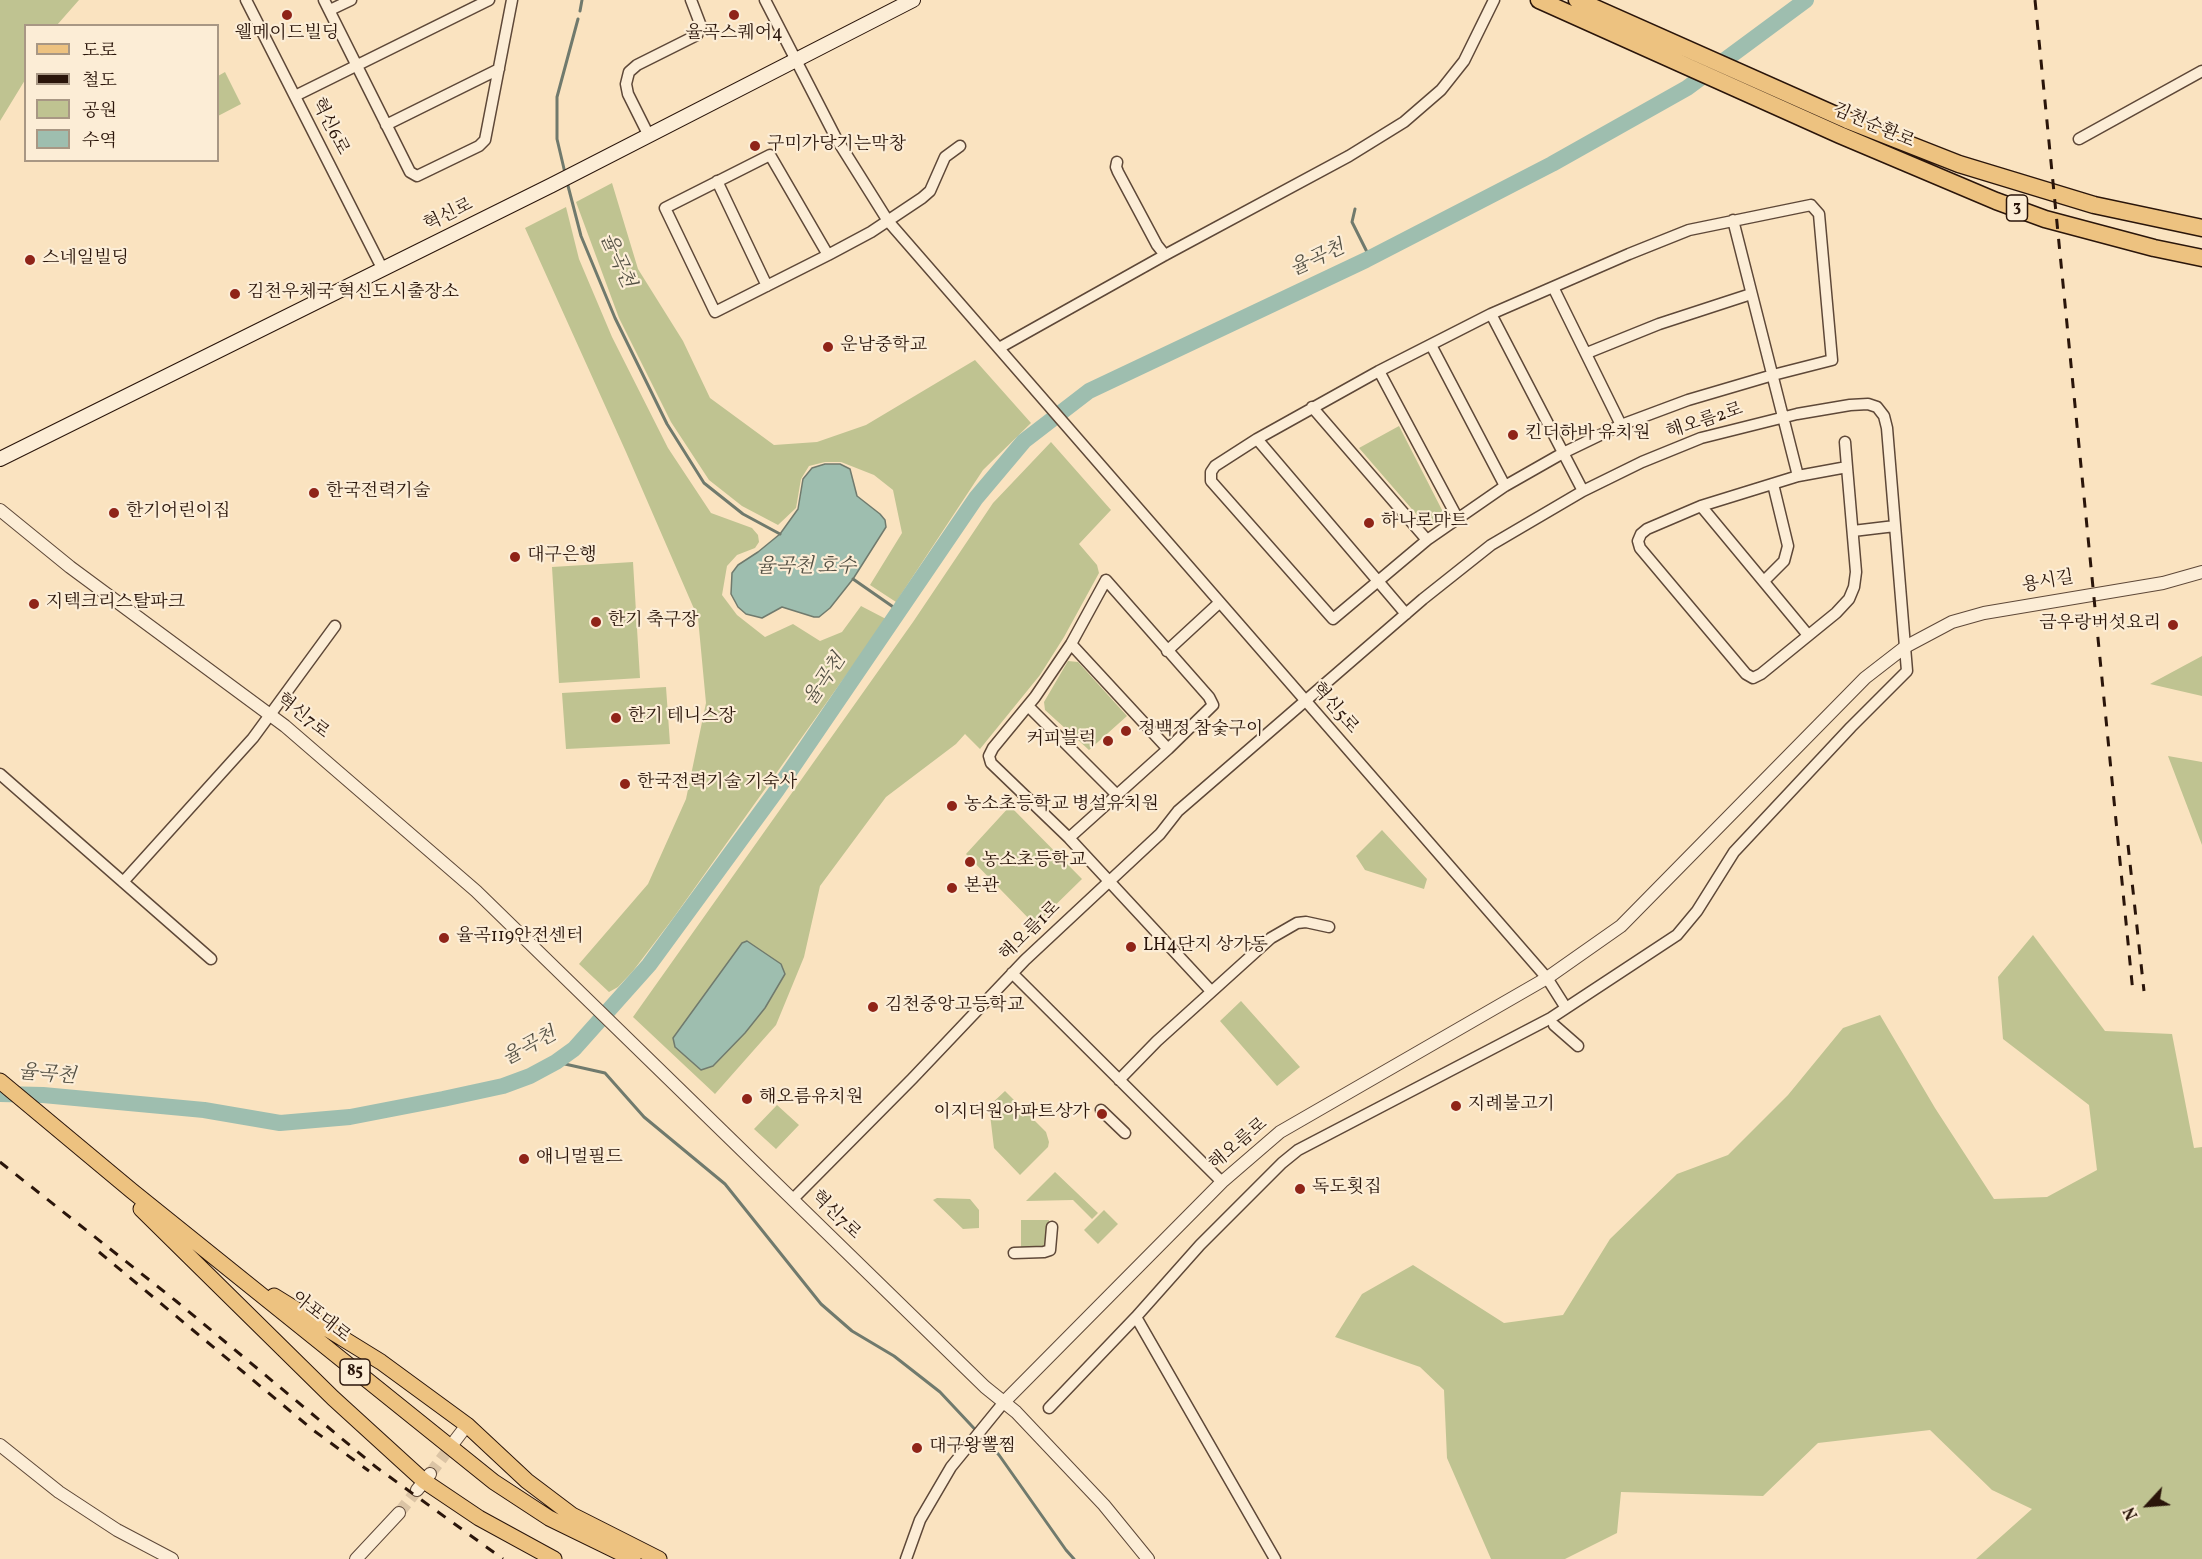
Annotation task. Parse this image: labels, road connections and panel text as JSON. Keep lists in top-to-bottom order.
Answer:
{
  "streets": {
    "highway": ["김천순환로", "3"],
    "main road": ["혁신로", "아포대로", "85"],
    "street": [
      "혁신6로",
      "해오름2로",
      "용시길",
      "혁신5로",
      "혁신7로",
      "해오름1로",
      "해오름로"
    ]
  },
  "crossings": [
    ["혁신6로", "혁신로"],
    ["혁신로", "혁신5로"],
    ["해오름2로", "용시길"],
    ["해오름2로", "혁신5로"],
    ["해오름2로", "해오름1로"],
    ["용시길", "혁신5로"],
    ["용시길", "해오름로"],
    ["혁신5로", "해오름1로"],
    ["혁신5로", "해오름로"],
    ["혁신7로", "해오름1로"],
    ["혁신7로", "해오름로"]
  ],
  "water": ["율곡천", "율곡천 호수"],
  "places": [
    "웰메이드빌딩",
    "율곡스퀘어4",
    "구미가당기는막창",
    "스네일빌딩",
    "김천우체국 혁신도시출장소",
    "운남중학교",
    "킨더하바 유치원",
    "한국전력기술",
    "한기어린이집",
    "하나로마트",
    "대구은행",
    "지텍크리스탈파크",
    "한기 축구장",
    "금우랑버섯요리",
    "한기 테니스장",
    "정백정 참숯구이",
    "커피블럭",
    "한국전력기술 기숙사",
    "농소초등학교 병설유치원",
    "농소초등학교",
    "본관",
    "율곡119안전센터",
    "LH4단지 상가동",
    "김천중앙고등학교",
    "해오름유치원",
    "지례불고기",
    "이지더원아파트상가",
    "애니멀필드",
    "독도횟집",
    "대구왕뽈찜"
  ],
  "legend": [
    "도로",
    "철도",
    "공원",
    "수역"
  ],
  "north": "bottom left"
}
